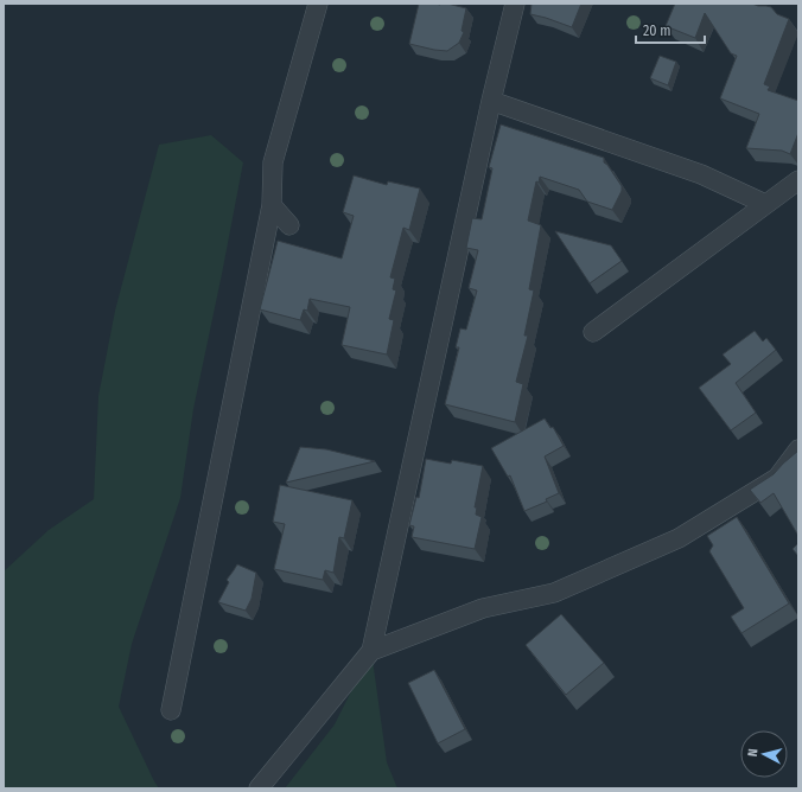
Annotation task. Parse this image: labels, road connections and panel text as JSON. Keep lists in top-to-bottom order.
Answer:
{
  "scale_bar": "20 m",
  "north": "left"
}
